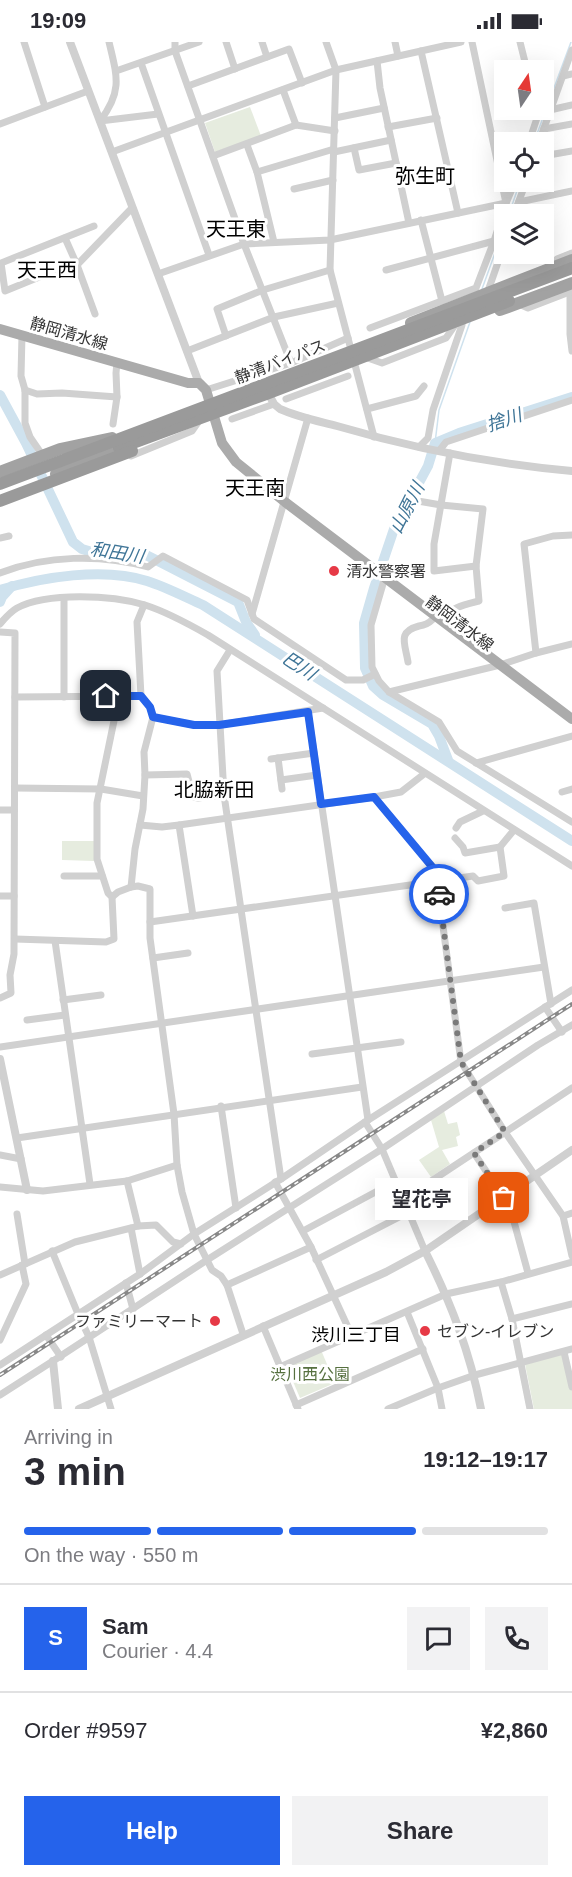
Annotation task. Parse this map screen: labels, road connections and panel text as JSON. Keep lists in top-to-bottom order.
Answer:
{
  "streets": {
    "highway": ["静清バイパス"],
    "main road": ["静岡清水線"]
  },
  "districts": [
    "弥生町",
    "天王東",
    "天王西",
    "天王南",
    "北脇新田",
    "渋川三丁目"
  ],
  "water": [
    "捨川",
    "山原川",
    "和田川",
    "巴川"
  ],
  "parks": ["渋川西公園"],
  "places": [
    "清水警察署",
    "望花亭",
    "ファミリーマート",
    "セブン-イレブン"
  ],
  "north": "top",
  "page": {
    "status": "19:09",
    "bubble": "望花亭",
    "heading": ["3 min", "Arriving in", "19:12–19:17"],
    "panel": [
      "Sam",
      "Courier · 4.4",
      "Order #9597",
      "¥2,860"
    ],
    "bar": "On the way · 550 m",
    "round": "S",
    "buttons": ["Help", "Share"]
  }
}
